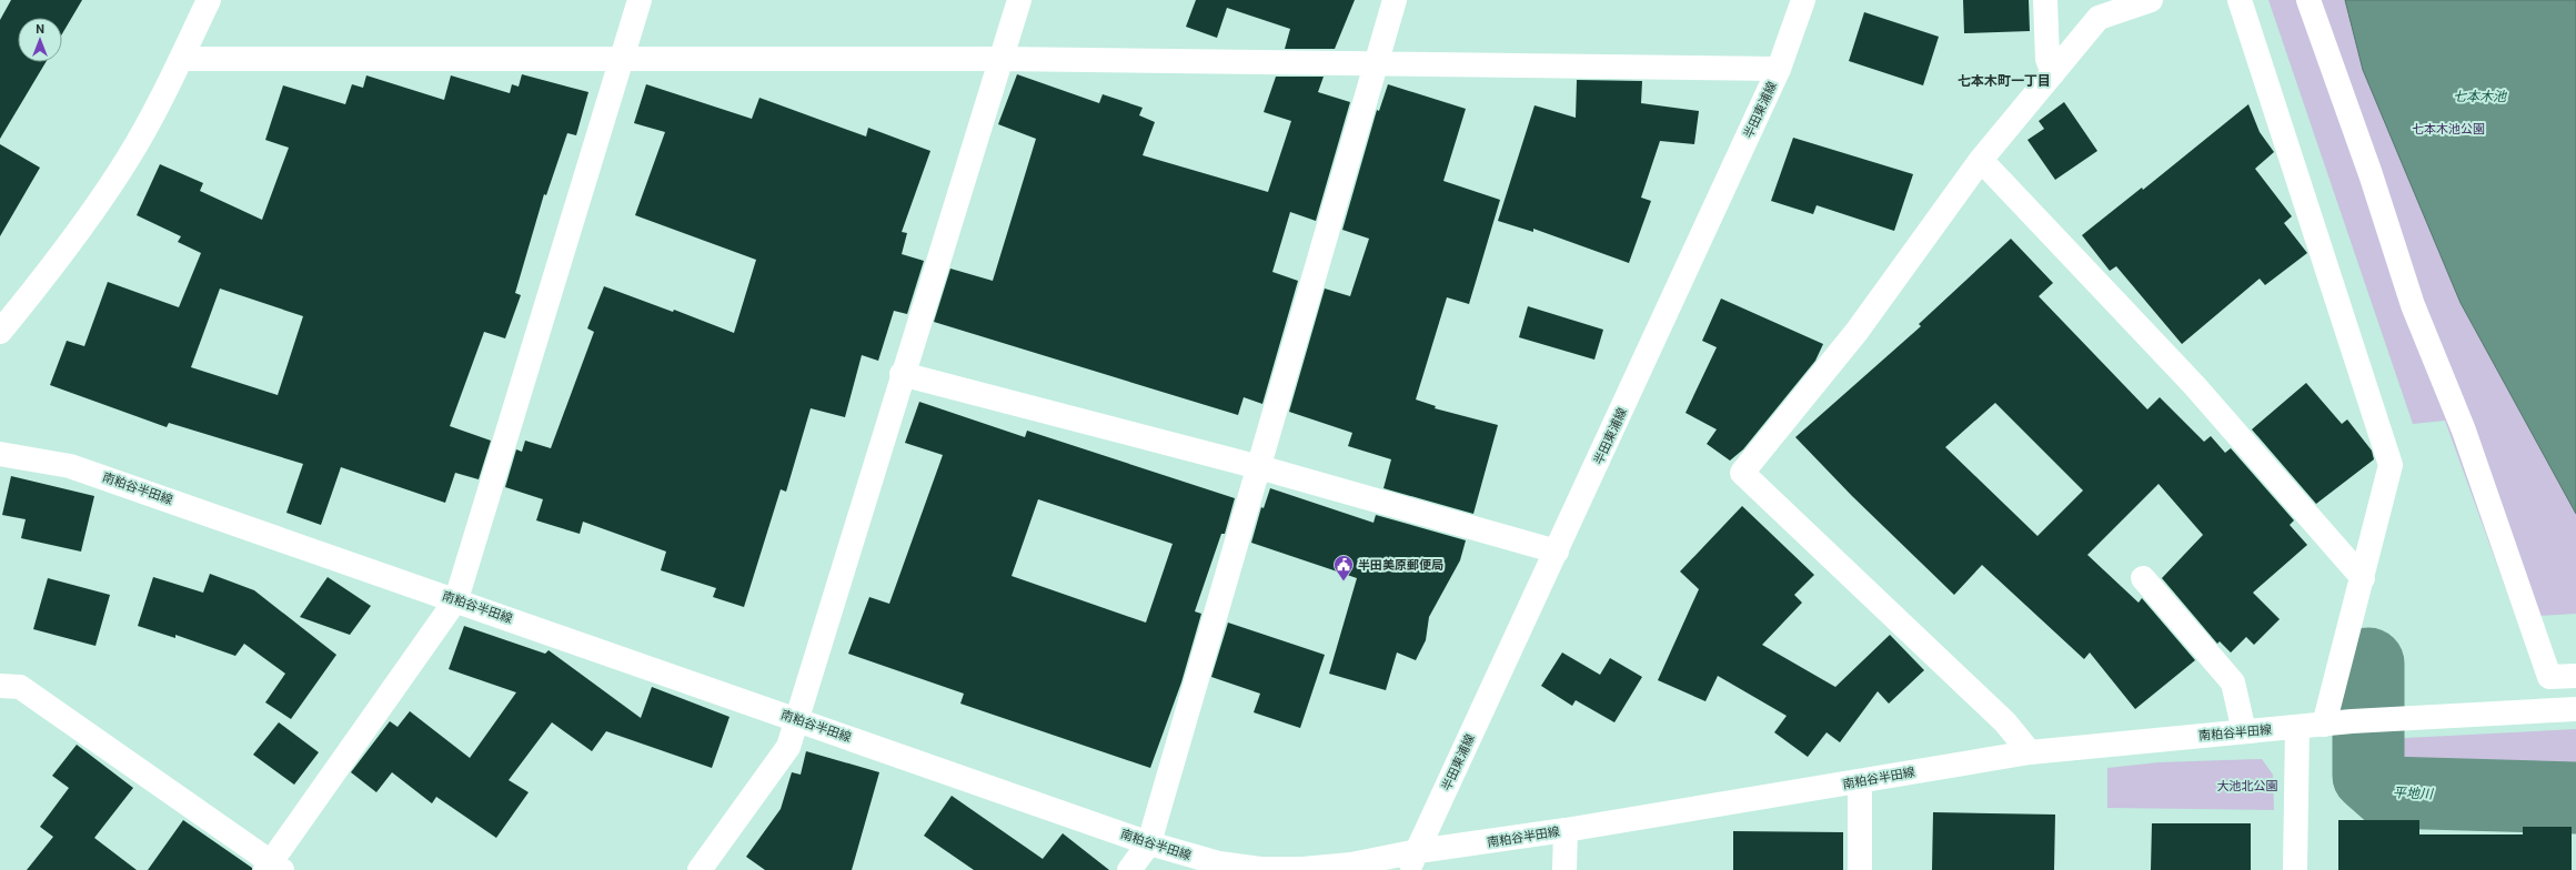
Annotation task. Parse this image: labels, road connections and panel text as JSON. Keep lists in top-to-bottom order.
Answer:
{
  "streets": {
    "street": ["半田東浦線", "南粕谷半田線"]
  },
  "crossings": [
    ["半田東浦線", "南粕谷半田線"]
  ],
  "districts": ["七本木町一丁目"],
  "water": ["七本木池", "平地川"],
  "parks": ["七本木池公園", "大池北公園"],
  "places": {
    "public building": ["半田美原郵便局"]
  },
  "north": "top"
}
